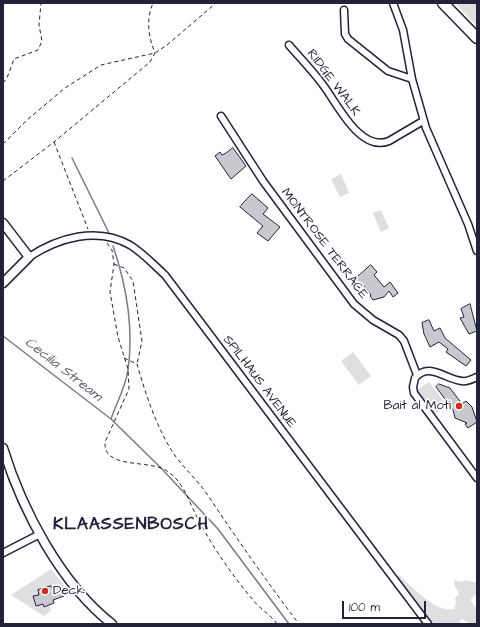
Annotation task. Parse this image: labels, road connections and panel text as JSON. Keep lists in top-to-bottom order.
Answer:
{
  "streets": {
    "street": ["RIDGE WALK", "MONTROSE TERRACE", "SPILHAUS AVENUE"]
  },
  "districts": ["KLAASSENBOSCH"],
  "water": ["Cecilia Stream"],
  "places": ["Bait al Moti", "Deck"],
  "scale_bar": "100 m"
}
